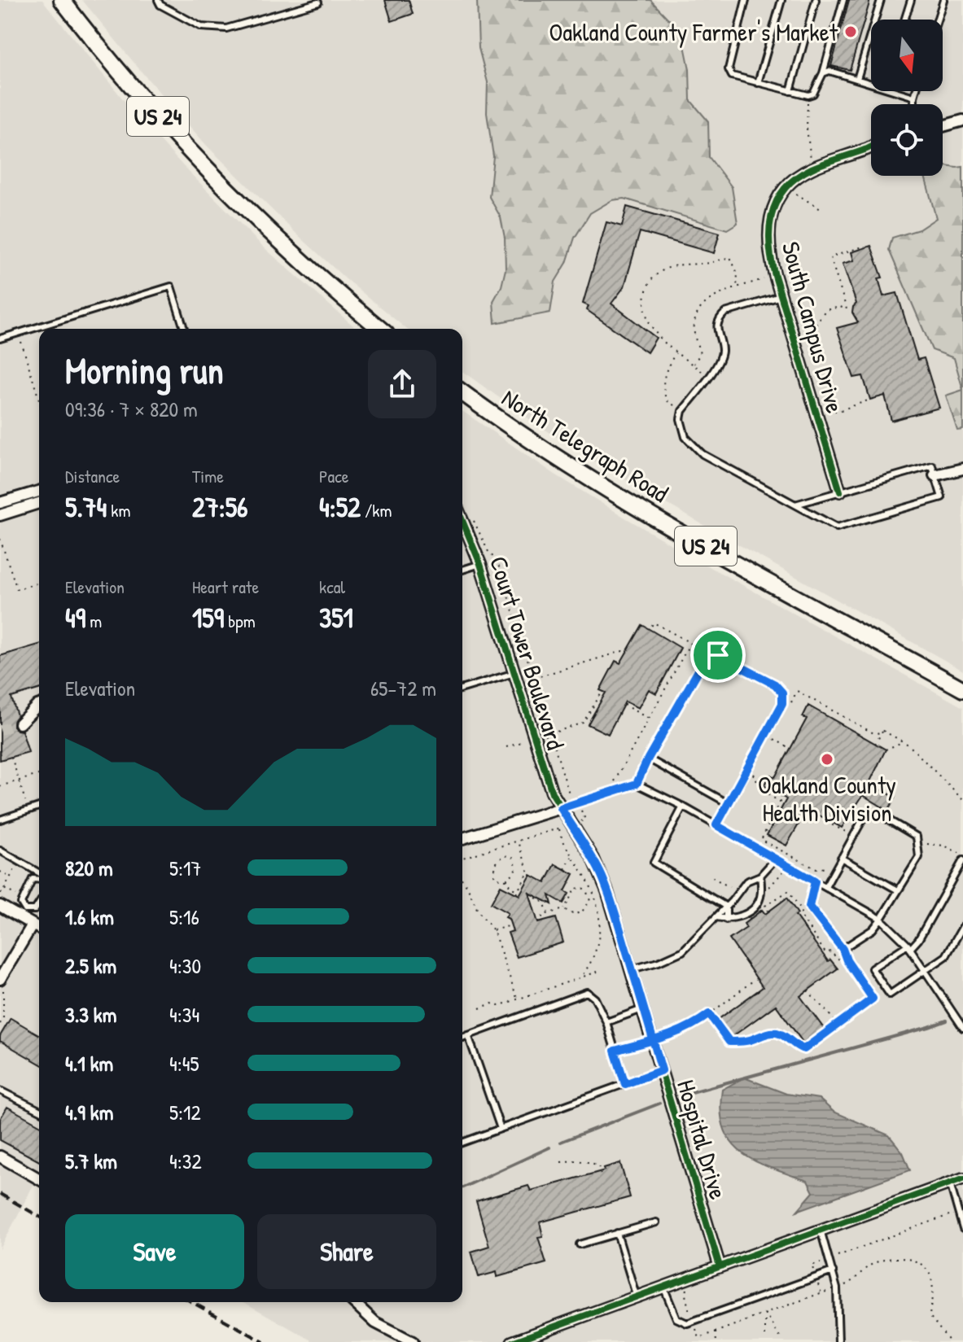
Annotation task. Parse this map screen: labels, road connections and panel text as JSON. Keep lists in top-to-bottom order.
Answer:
{
  "streets": {
    "main road": ["US 24", "North Telegraph Road"],
    "street": ["South Campus Drive", "Court Tower Boulevard", "Hospital Drive"]
  },
  "crossings": [
    ["Court Tower Boulevard", "Hospital Drive"]
  ],
  "places": ["Oakland County Farmer's Market", "Oakland County Health Division"],
  "north": "bottom",
  "page": {
    "heading": ["Morning run", "09:36 · 7 × 820 m"],
    "stats": [
      ["Distance", "5.74 km"],
      ["Time", "27:56"],
      ["Pace", "4:52 /km"],
      ["Elevation", "49 m"],
      ["Heart rate", "159 bpm"],
      ["kcal", "351"]
    ],
    "chart": ["Elevation", "65–72 m"],
    "list": [
      {
        "name": "820 m",
        "note": "5:17"
      },
      {
        "name": "1.6 km",
        "note": "5:16"
      },
      {
        "name": "2.5 km",
        "note": "4:30"
      },
      {
        "name": "3.3 km",
        "note": "4:34"
      },
      {
        "name": "4.1 km",
        "note": "4:45"
      },
      {
        "name": "4.9 km",
        "note": "5:12"
      },
      {
        "name": "5.7 km",
        "note": "4:32"
      }
    ],
    "buttons": ["Save", "Share"]
  }
}
